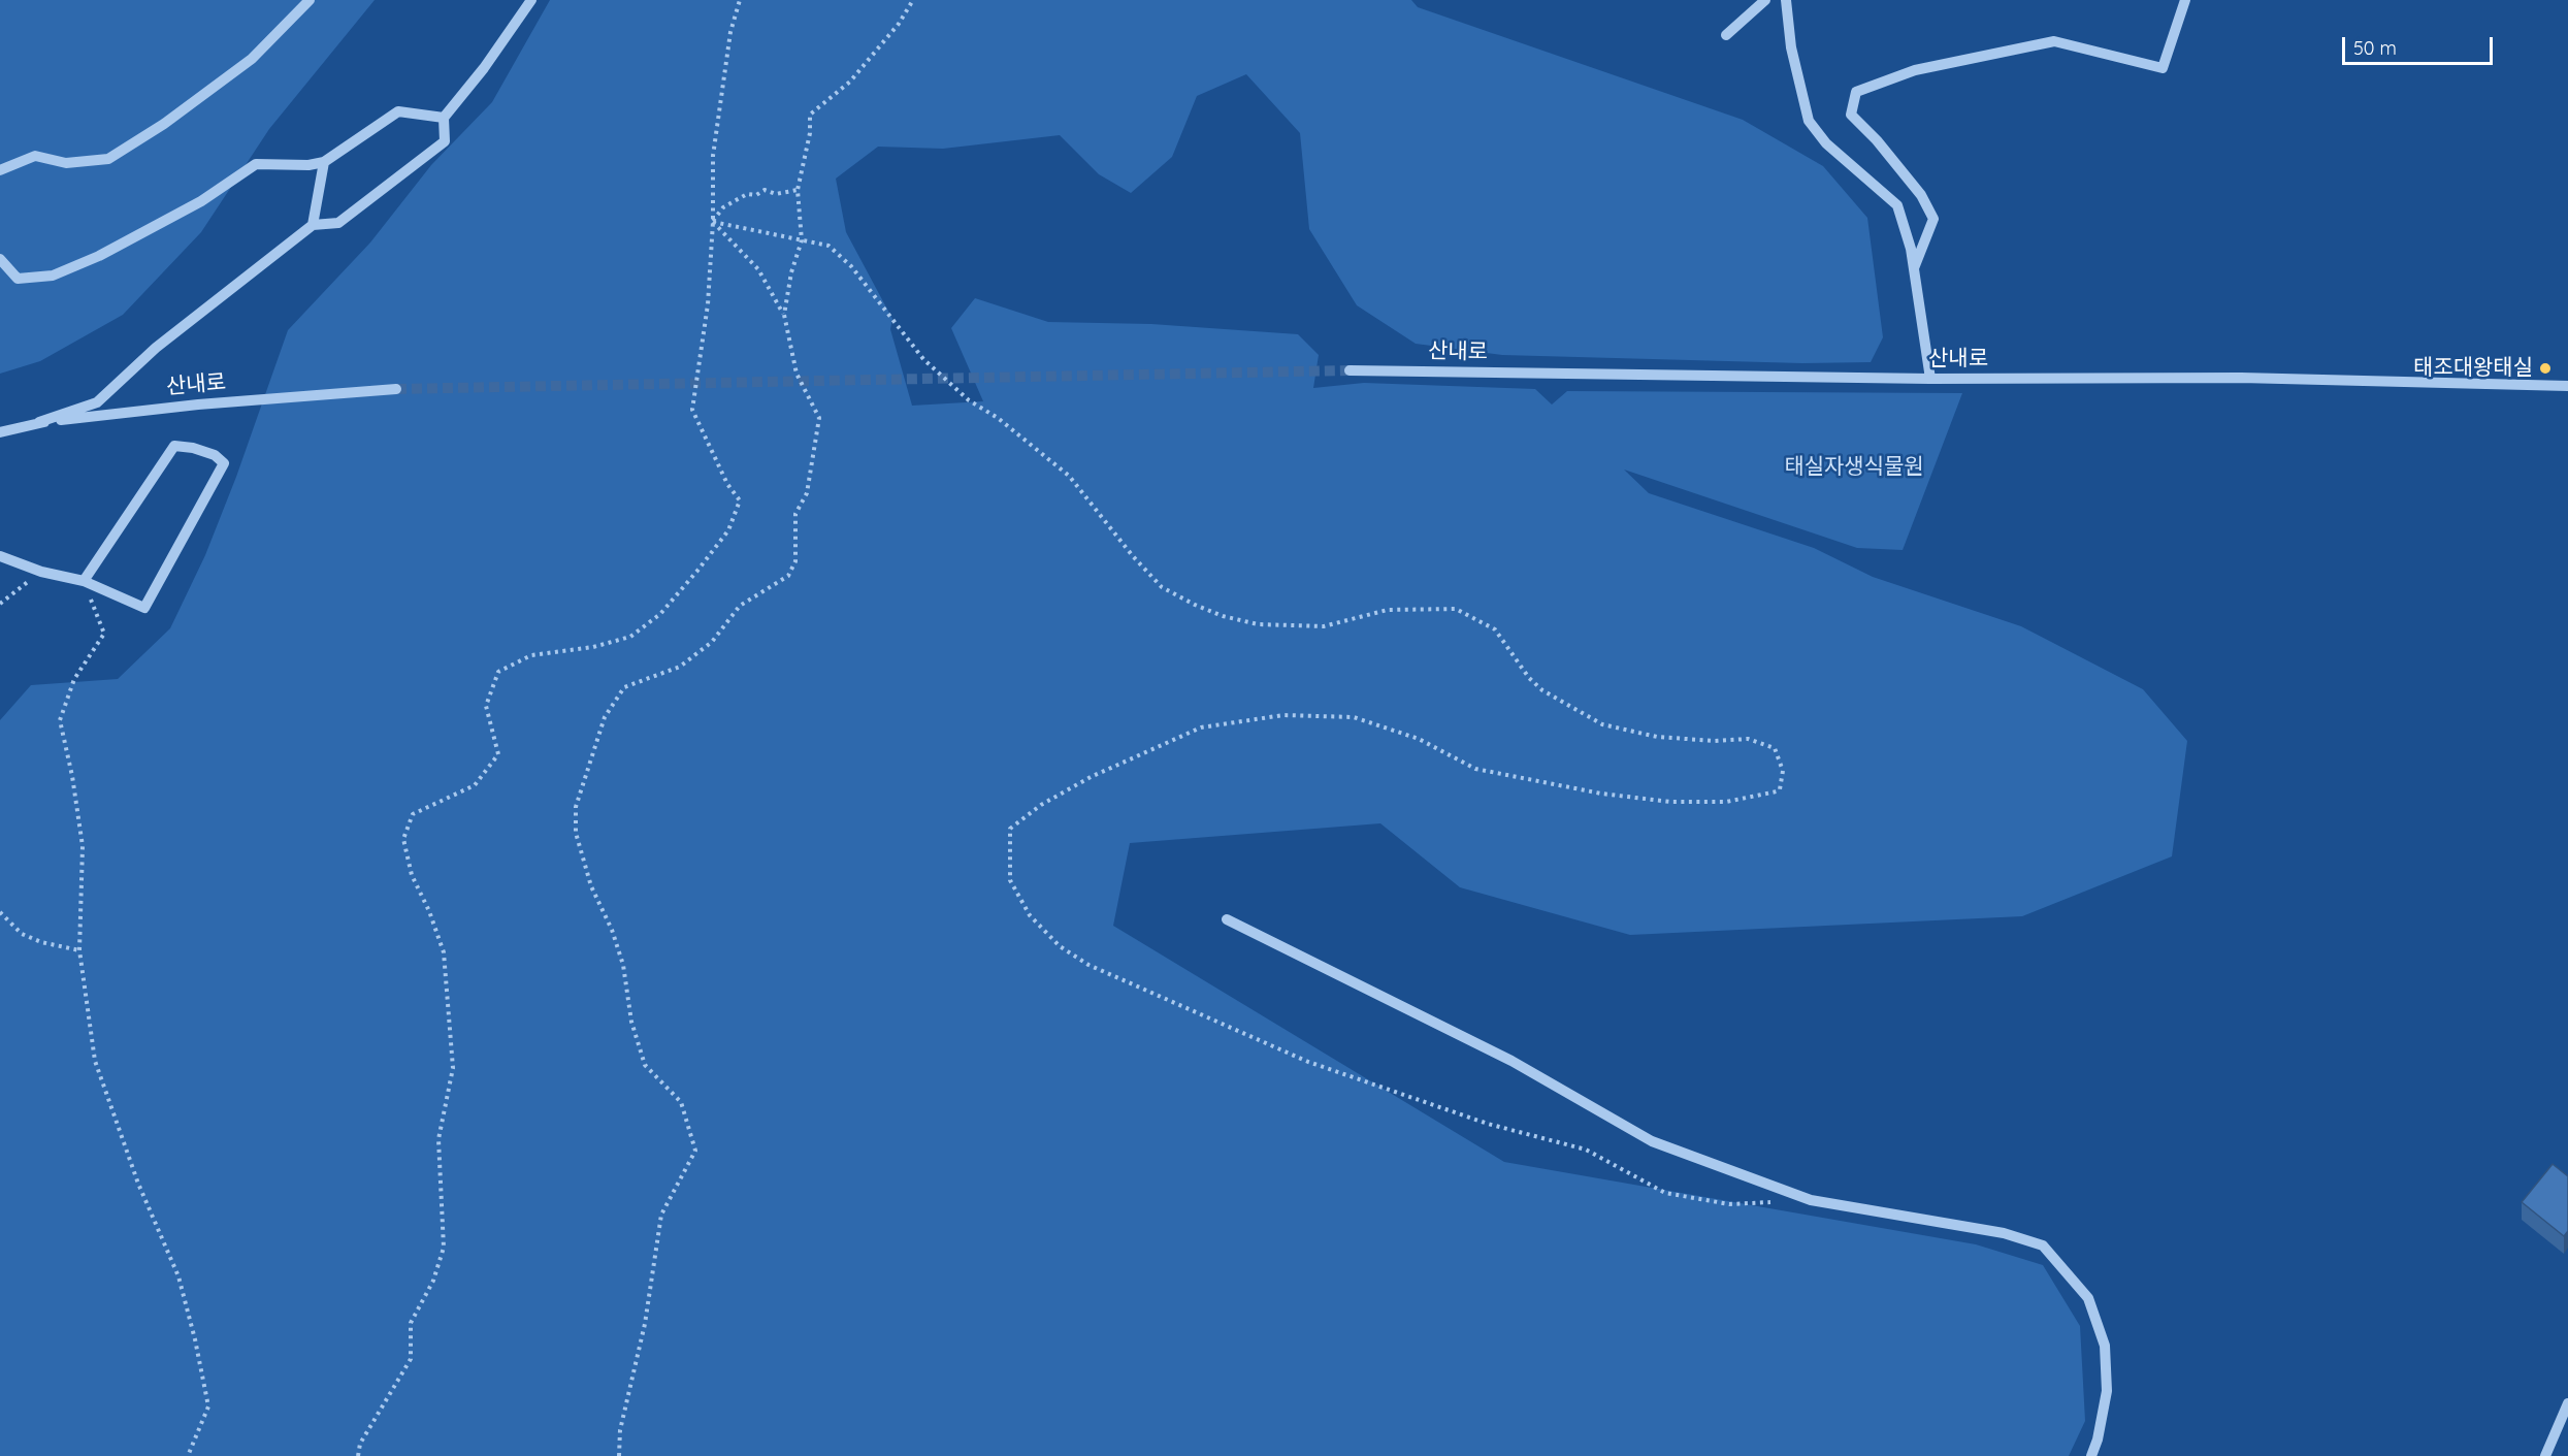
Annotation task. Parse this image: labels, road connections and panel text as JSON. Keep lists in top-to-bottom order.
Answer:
{
  "streets": {
    "street": ["산내로"]
  },
  "parks": ["태실자생식물원"],
  "places": ["태조대왕태실"],
  "scale_bar": "50 m"
}
